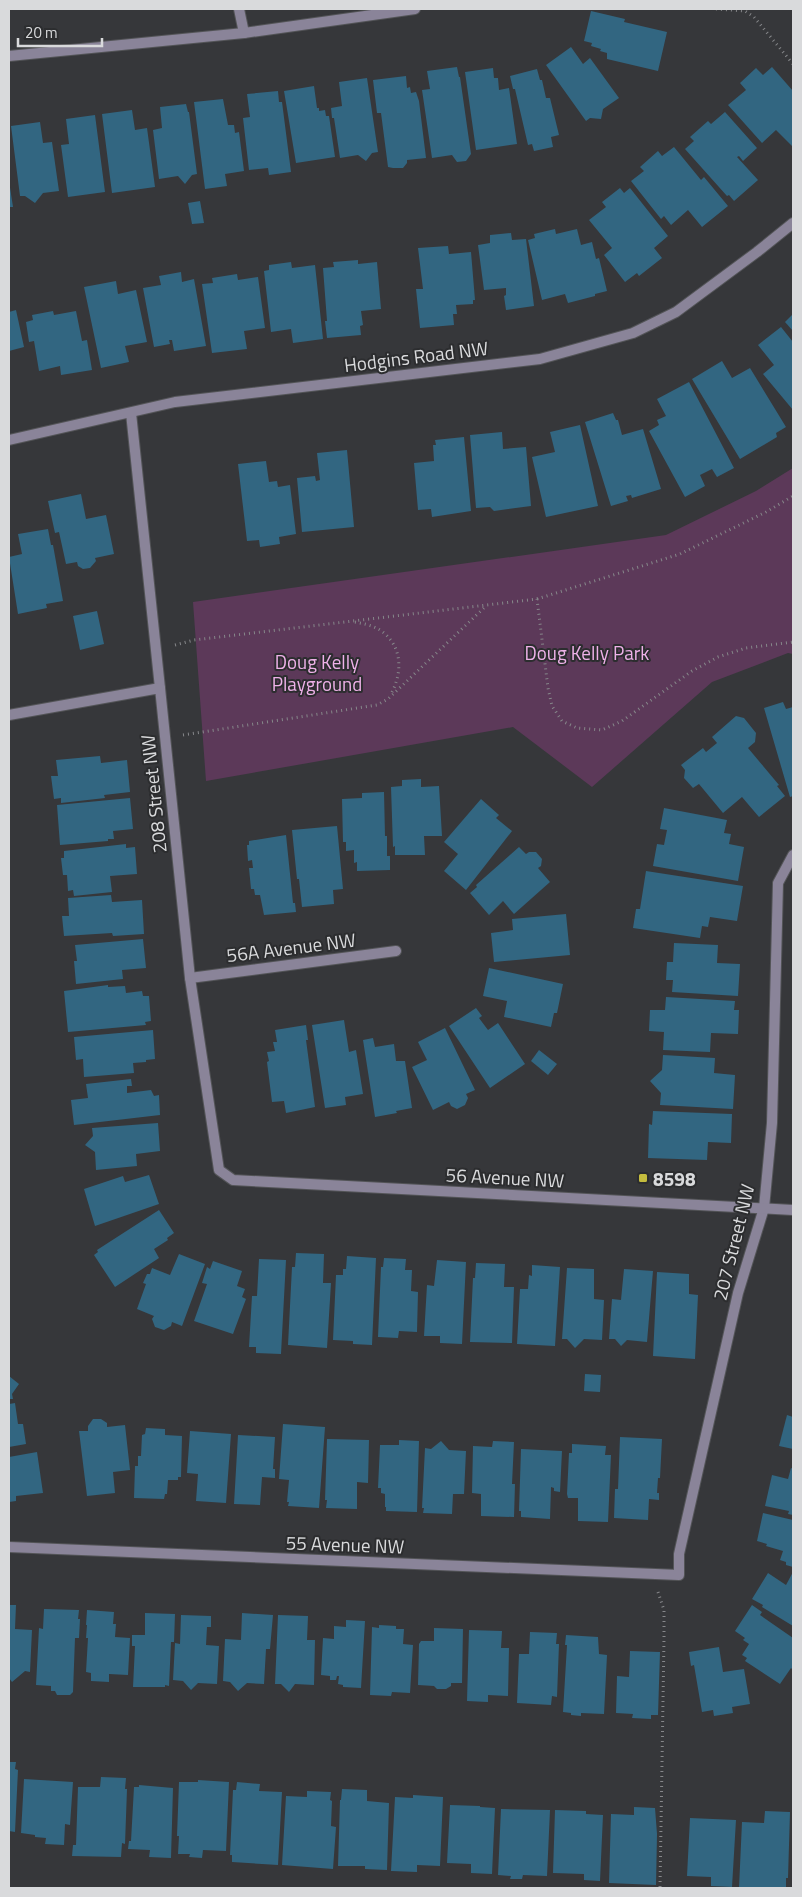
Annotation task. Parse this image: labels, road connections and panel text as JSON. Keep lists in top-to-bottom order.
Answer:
{
  "streets": {
    "street": [
      "Hodgins Road NW",
      "208 Street NW",
      "56A Avenue NW",
      "56 Avenue NW",
      "207 Street NW",
      "55 Avenue NW"
    ]
  },
  "crossings": [
    ["Hodgins Road NW", "208 Street NW"],
    ["208 Street NW", "56A Avenue NW"],
    ["208 Street NW", "56 Avenue NW"],
    ["56 Avenue NW", "207 Street NW"],
    ["207 Street NW", "55 Avenue NW"]
  ],
  "parks": ["Doug Kelly Park", "Doug Kelly Playground"],
  "places": {
    "transit": ["8598"]
  },
  "scale_bar": "20 m"
}
